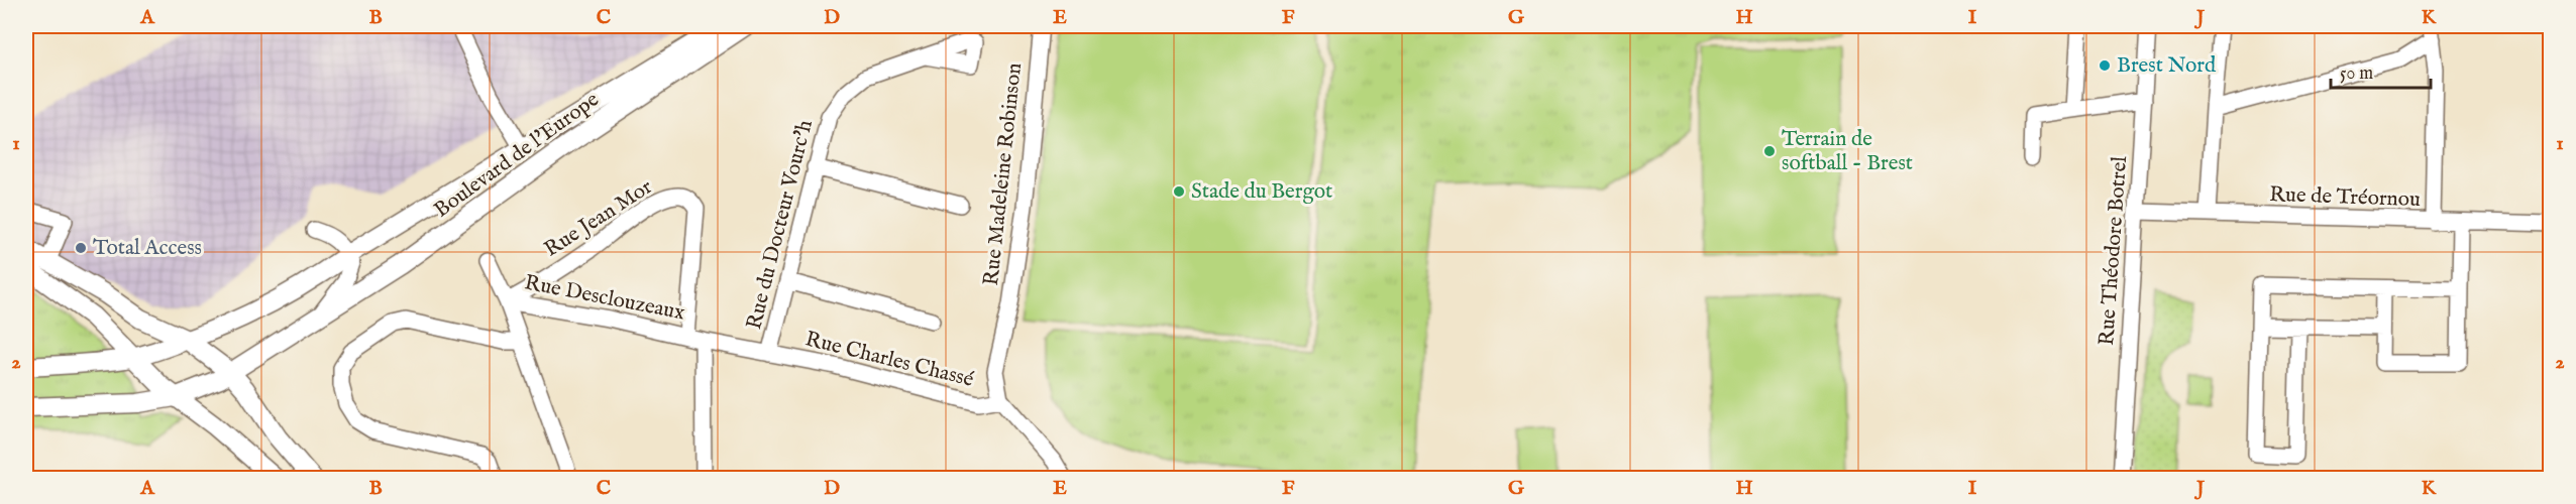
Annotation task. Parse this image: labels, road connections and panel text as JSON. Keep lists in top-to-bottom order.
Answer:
{
  "streets": {
    "main road": ["Boulevard de l'Europe"],
    "street": [
      "Rue Madeleine Robinson",
      "Rue de Tréornou",
      "Rue Jean Mor",
      "Rue du Docteur Vourc'h",
      "Rue Théodore Botrel",
      "Rue Desclouzeaux",
      "Rue Charles Chassé"
    ]
  },
  "crossings": [
    ["Rue Madeleine Robinson", "Rue Charles Chassé"],
    ["Rue de Tréornou", "Rue Théodore Botrel"],
    ["Rue Jean Mor", "Rue Desclouzeaux"],
    ["Rue du Docteur Vourc'h", "Rue Charles Chassé"],
    ["Rue Desclouzeaux", "Rue Charles Chassé"]
  ],
  "places": [
    "Brest Nord",
    "Terrain de softball - Brest",
    "Stade du Bergot",
    "Total Access"
  ],
  "scale_bar": "50 m",
  "grid": {
    "columns": [
      "A",
      "B",
      "C",
      "D",
      "E",
      "F",
      "G",
      "H",
      "I",
      "J",
      "K"
    ],
    "rows": ["1", "2"]
  }
}
